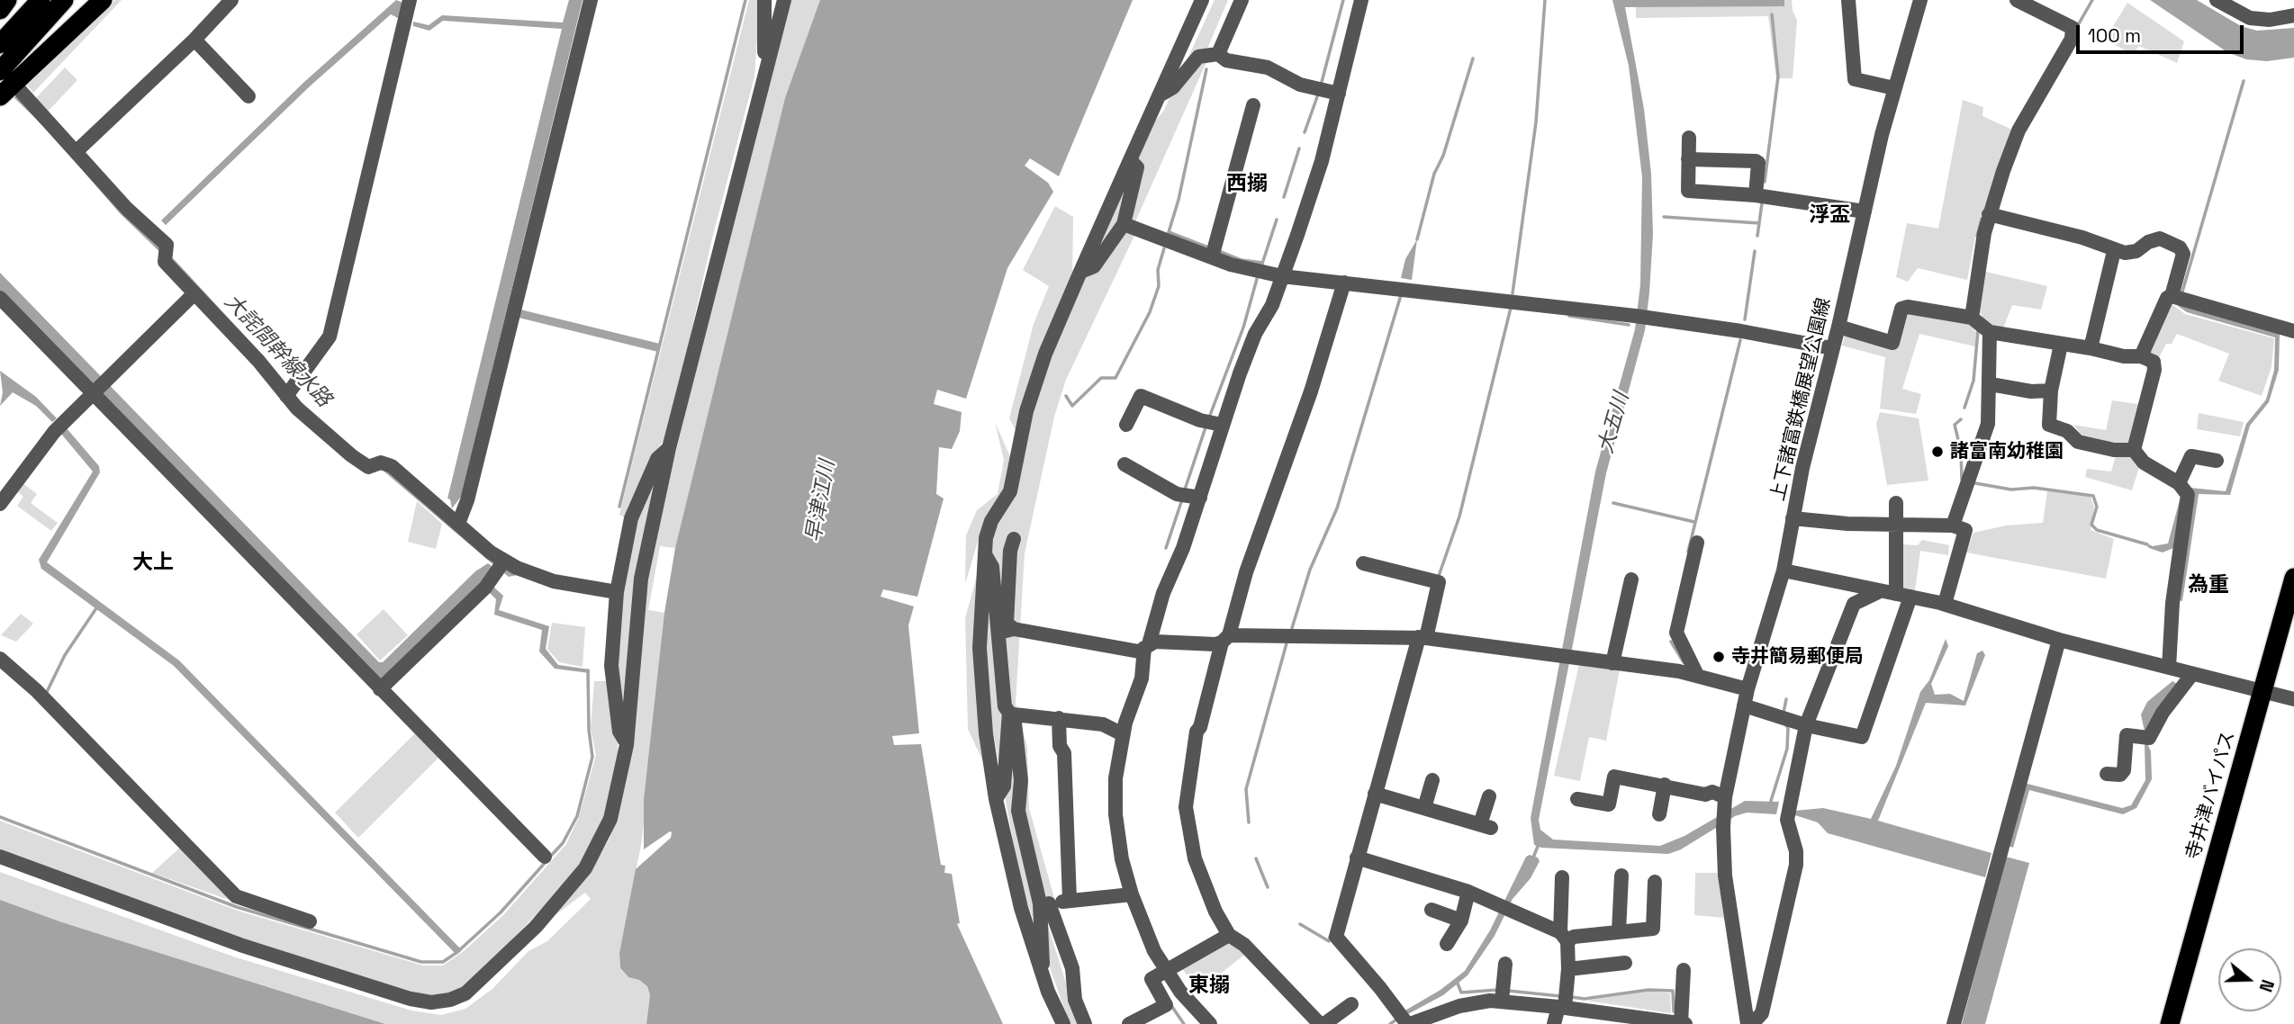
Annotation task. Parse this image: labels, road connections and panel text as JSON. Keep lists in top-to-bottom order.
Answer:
{
  "streets": {
    "highway": ["寺井津バイパス"],
    "street": ["上下諸富鉄橋展望公園線"]
  },
  "districts": [
    "西搦",
    "浮盃",
    "大上",
    "為重",
    "東搦"
  ],
  "water": ["大詫間幹線水路", "大五川", "早津江川"],
  "places": ["諸富南幼稚園", "寺井簡易郵便局"],
  "scale_bar": "100 m",
  "north": "right"
}
